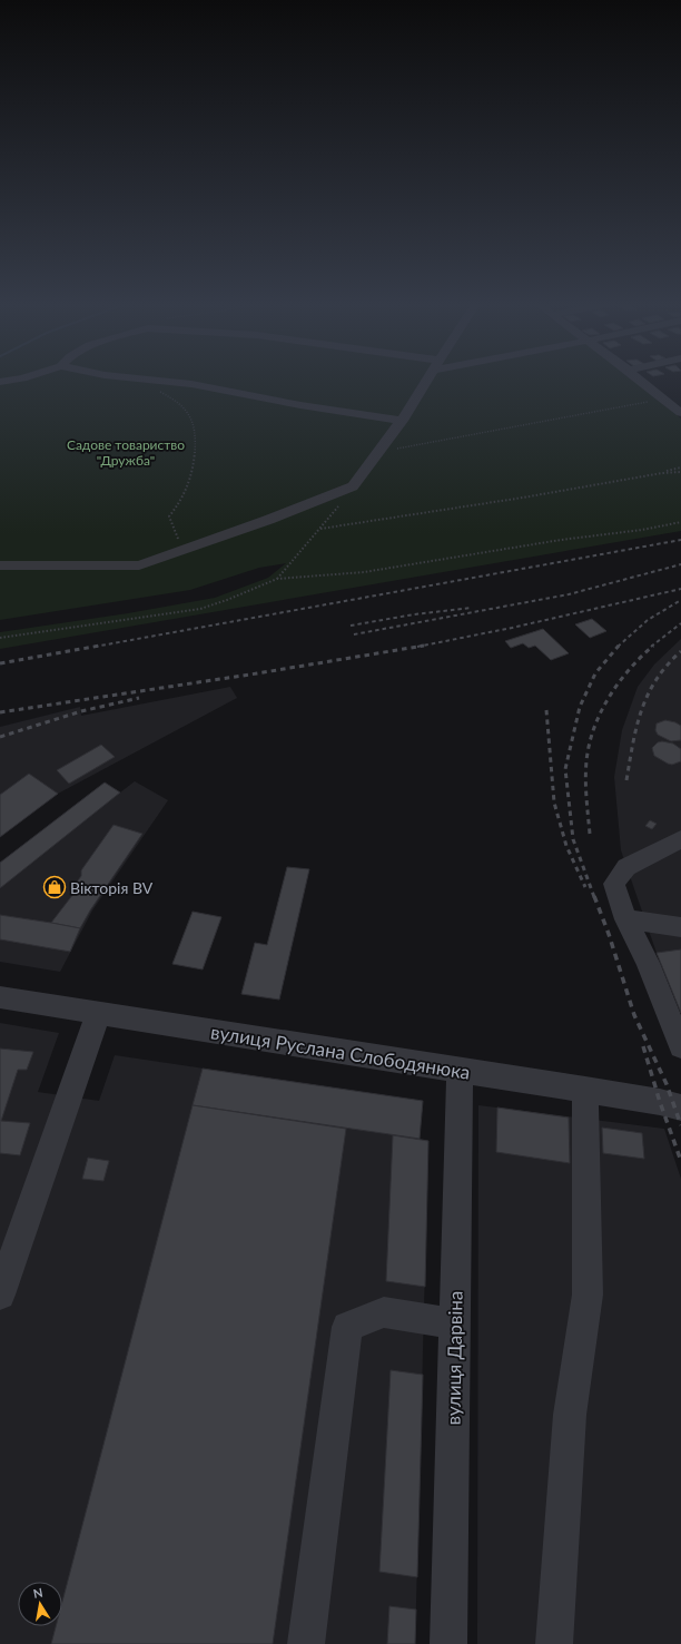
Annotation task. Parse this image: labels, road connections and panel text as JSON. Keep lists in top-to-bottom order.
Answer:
{
  "streets": {
    "street": ["вулиця Руслана Слободянюка", "вулиця Дарвіна"]
  },
  "crossings": [
    ["вулиця Руслана Слободянюка", "вулиця Дарвіна"]
  ],
  "parks": ["Садове товариство \"Дружба\""],
  "places": {
    "shop": ["Вікторія BV"]
  },
  "north": "top"
}
